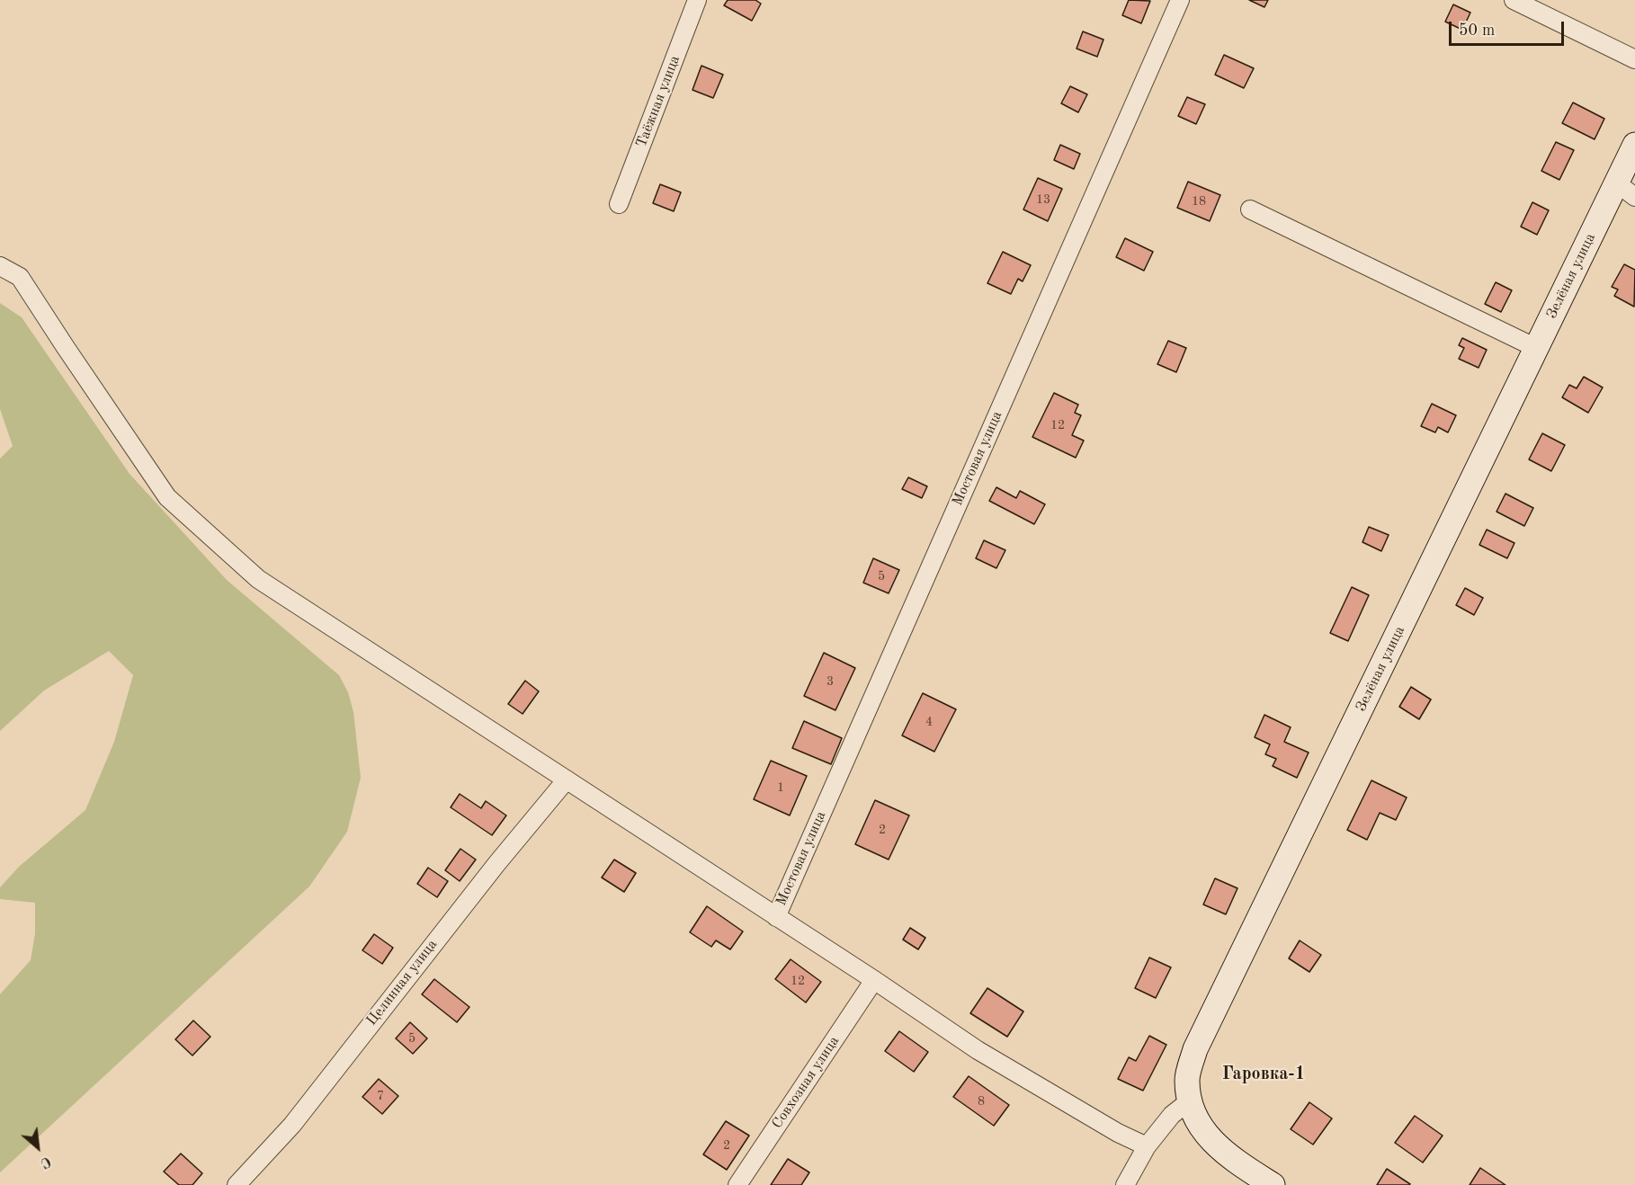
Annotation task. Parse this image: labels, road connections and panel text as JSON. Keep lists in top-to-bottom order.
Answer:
{
  "streets": {
    "main road": ["Зелёная улица"],
    "street": [
      "Таёжная улица",
      "Мостовая улица",
      "Целинная улица",
      "Совхозная улица"
    ]
  },
  "districts": ["Гаровка-1"],
  "house_numbers": [
    "13",
    "18",
    "12",
    "5",
    "3",
    "4",
    "1",
    "2",
    "12",
    "5",
    "7",
    "8",
    "2"
  ],
  "scale_bar": "50 m",
  "north": "bottom right"
}
